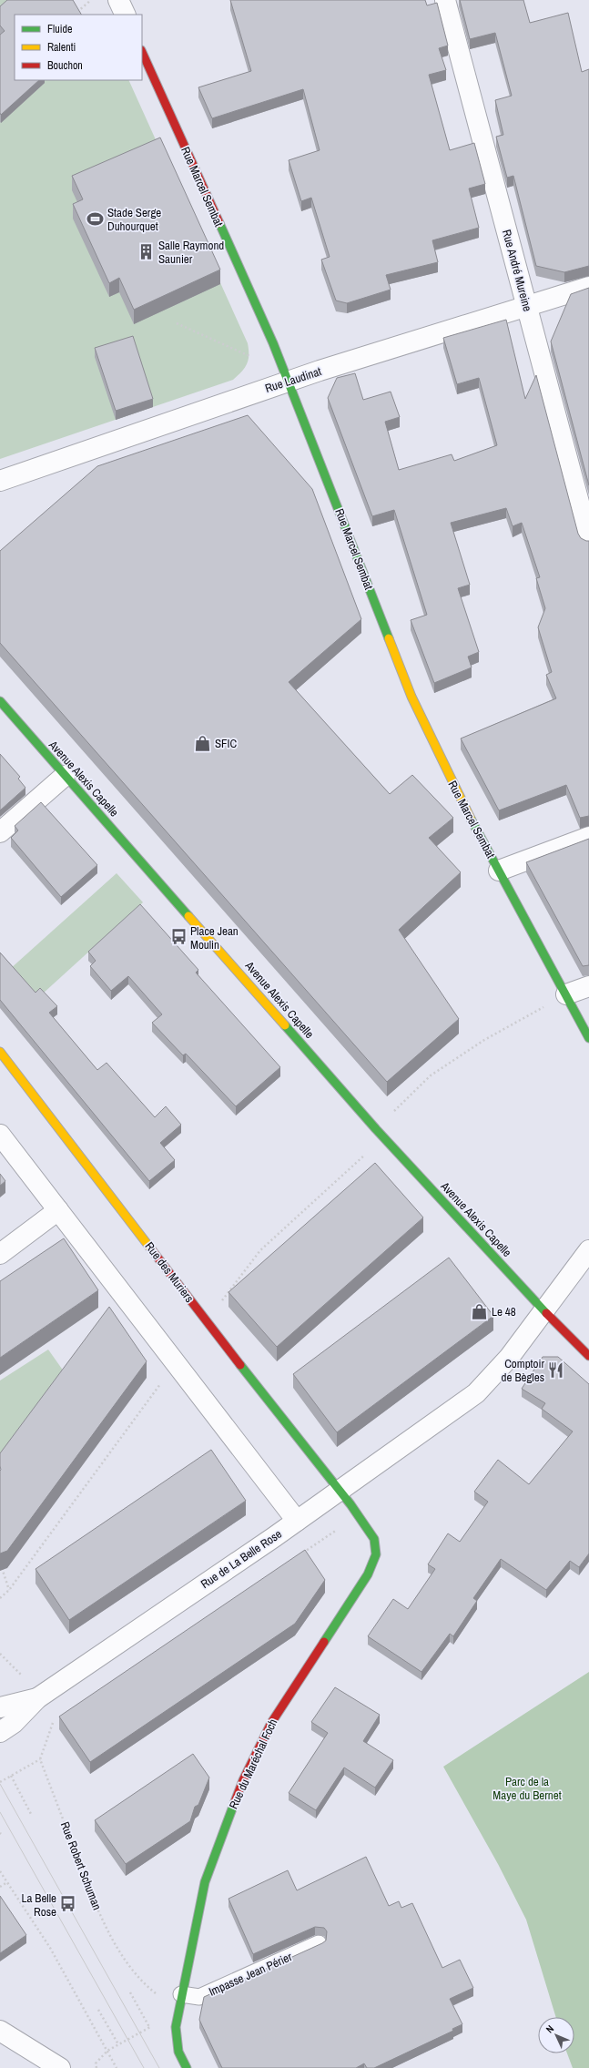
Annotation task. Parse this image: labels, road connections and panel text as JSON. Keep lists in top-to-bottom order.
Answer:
{
  "streets": {
    "street": [
      "Rue Marcel Sembat",
      "Rue André Mureine",
      "Rue Laudinat",
      "Avenue Alexis Capelle",
      "Rue des Muriers",
      "Rue de La Belle Rose",
      "Rue du Maréchal Foch"
    ],
    "lane": ["Impasse Jean Périer"],
    "path": ["Rue Robert Schuman"]
  },
  "crossings": [
    ["Rue Marcel Sembat", "Rue Laudinat"],
    ["Rue André Mureine", "Rue Laudinat"],
    ["Avenue Alexis Capelle", "Rue de La Belle Rose"],
    ["Rue des Muriers", "Rue de La Belle Rose"],
    ["Rue des Muriers", "Rue du Maréchal Foch"],
    ["Rue de La Belle Rose", "Rue du Maréchal Foch"],
    ["Rue du Maréchal Foch", "Impasse Jean Périer"]
  ],
  "parks": ["Parc de la Maye du Bernet"],
  "places": {
    "sports": ["Stade Serge Duhourquet"],
    "building": ["Salle Raymond Saunier"],
    "shop": ["SFIC", "Le 48"],
    "bus stop": ["Place Jean Moulin", "La Belle Rose"],
    "restaurant": ["Comptoir de Bègles"]
  },
  "legend": ["Fluide", "Ralenti", "Bouchon"],
  "north": "top left"
}
